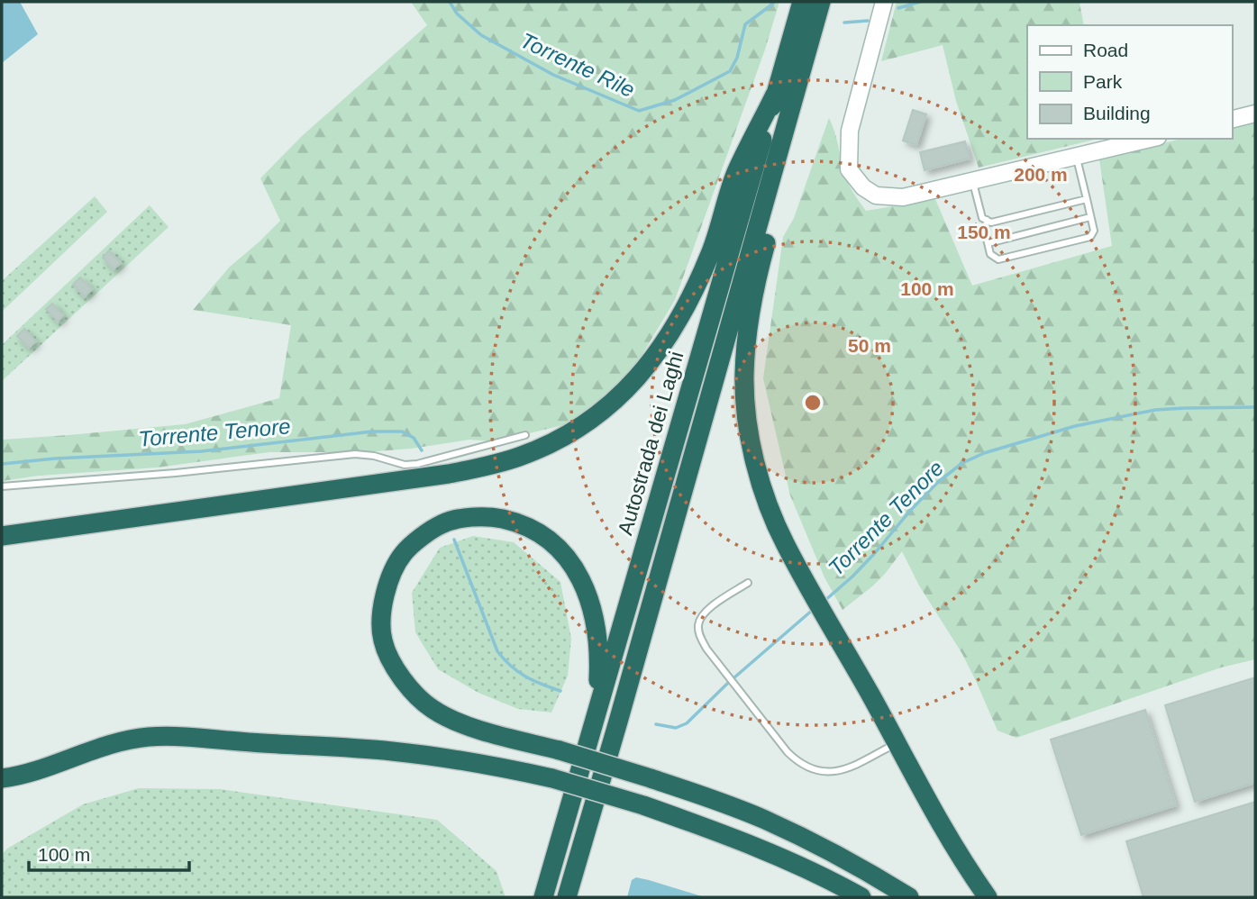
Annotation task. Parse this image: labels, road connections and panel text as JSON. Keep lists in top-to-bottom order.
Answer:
{
  "streets": {
    "highway": ["Autostrada dei Laghi"]
  },
  "water": ["Torrente Rile", "Torrente Tenore"],
  "legend": ["Road", "Park", "Building"],
  "scale_bar": "100 m",
  "rings": [
    "200 m",
    "150 m",
    "100 m",
    "50 m"
  ]
}
